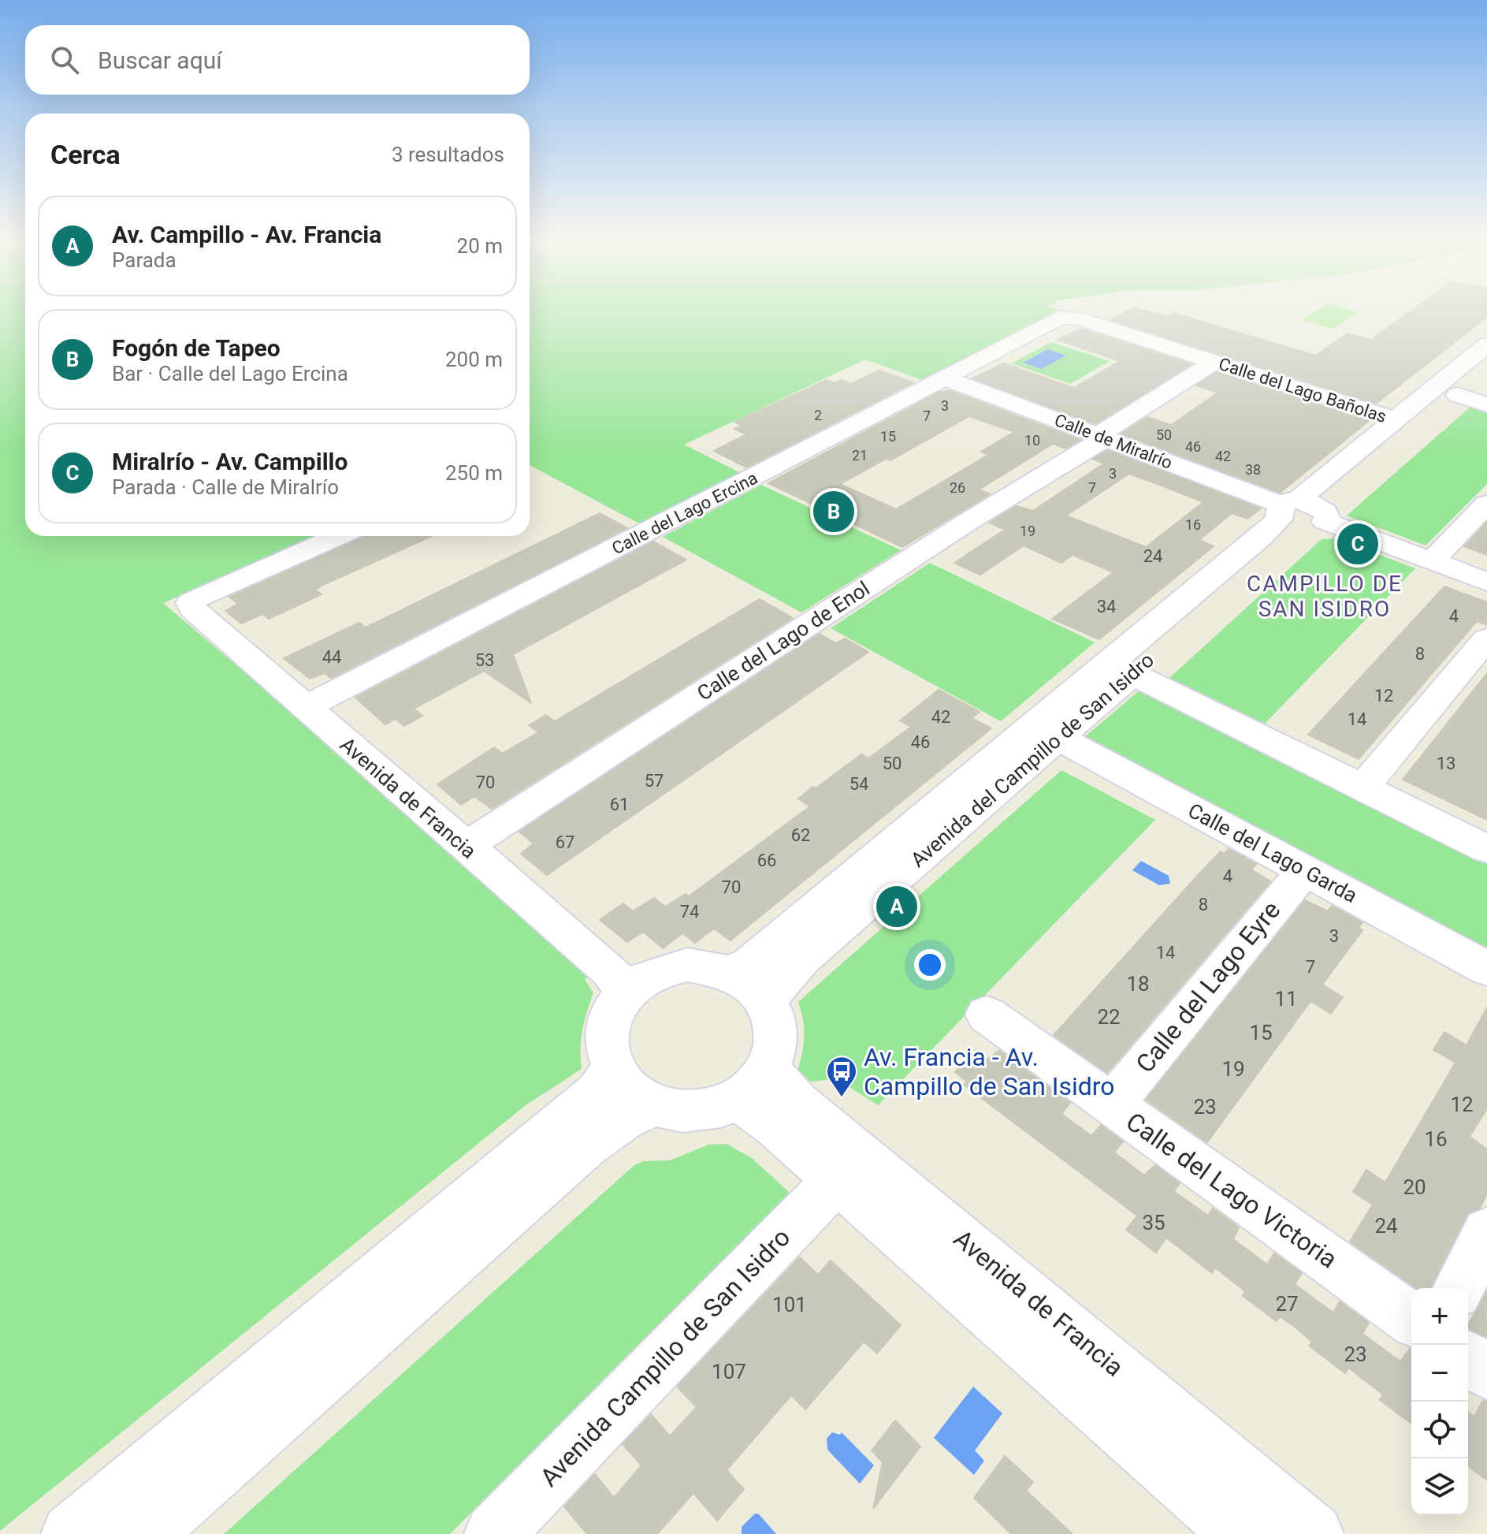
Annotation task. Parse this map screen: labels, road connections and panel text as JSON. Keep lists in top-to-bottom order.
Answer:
{
  "streets": {
    "street": [
      "Calle del Lago Bañolas",
      "Calle de Miralrío",
      "Calle del Lago Ercina",
      "Calle del Lago de Enol",
      "Avenida del Campillo de San Isidro",
      "Avenida de Francia",
      "Calle del Lago Garda",
      "Calle del Lago Eyre",
      "Calle del Lago Victoria",
      "Avenida Campillo de San Isidro"
    ]
  },
  "crossings": [
    ["Calle del Lago Bañolas", "Calle del Lago Ercina"],
    ["Calle del Lago Bañolas", "Calle del Lago de Enol"],
    ["Calle del Lago Bañolas", "Avenida del Campillo de San Isidro"],
    ["Calle de Miralrío", "Calle del Lago Ercina"],
    ["Calle de Miralrío", "Calle del Lago de Enol"],
    ["Calle de Miralrío", "Avenida del Campillo de San Isidro"],
    ["Calle del Lago Ercina", "Avenida de Francia"],
    ["Calle del Lago de Enol", "Avenida de Francia"],
    ["Avenida del Campillo de San Isidro", "Avenida de Francia"],
    ["Avenida del Campillo de San Isidro", "Calle del Lago Garda"],
    ["Avenida de Francia", "Avenida Campillo de San Isidro"],
    ["Calle del Lago Garda", "Calle del Lago Eyre"],
    ["Calle del Lago Eyre", "Calle del Lago Victoria"]
  ],
  "districts": ["CAMPILLO DE SAN ISIDRO"],
  "places": {
    "bus stop": ["Av. Francia - Av. Campillo de San Isidro"]
  },
  "house_numbers": [
    "3",
    "2",
    "7",
    "50",
    "15",
    "10",
    "46",
    "21",
    "42",
    "38",
    "3",
    "26",
    "7",
    "16",
    "19",
    "24",
    "34",
    "4",
    "8",
    "44",
    "53",
    "12",
    "42",
    "14",
    "46",
    "50",
    "13",
    "57",
    "70",
    "54",
    "61",
    "62",
    "67",
    "66",
    "4",
    "70",
    "8",
    "74",
    "3",
    "14",
    "7",
    "18",
    "11",
    "22",
    "15",
    "19",
    "12",
    "23",
    "16",
    "20",
    "35",
    "24",
    "27",
    "101",
    "23",
    "107"
  ],
  "page": {
    "search": "Buscar aquí",
    "heading": ["Cerca", "3 resultados"],
    "list": [
      {
        "mark": "A",
        "name": "Av. Campillo - Av. Francia",
        "note": "Parada",
        "value": "20 m"
      },
      {
        "mark": "B",
        "name": "Fogón de Tapeo",
        "note": "Bar · Calle del Lago Ercina",
        "value": "200 m"
      },
      {
        "mark": "C",
        "name": "Miralrío - Av. Campillo",
        "note": "Parada · Calle de Miralrío",
        "value": "250 m"
      }
    ],
    "pins": ["B", "C", "A"],
    "map_buttons": ["+", "−"]
  }
}
